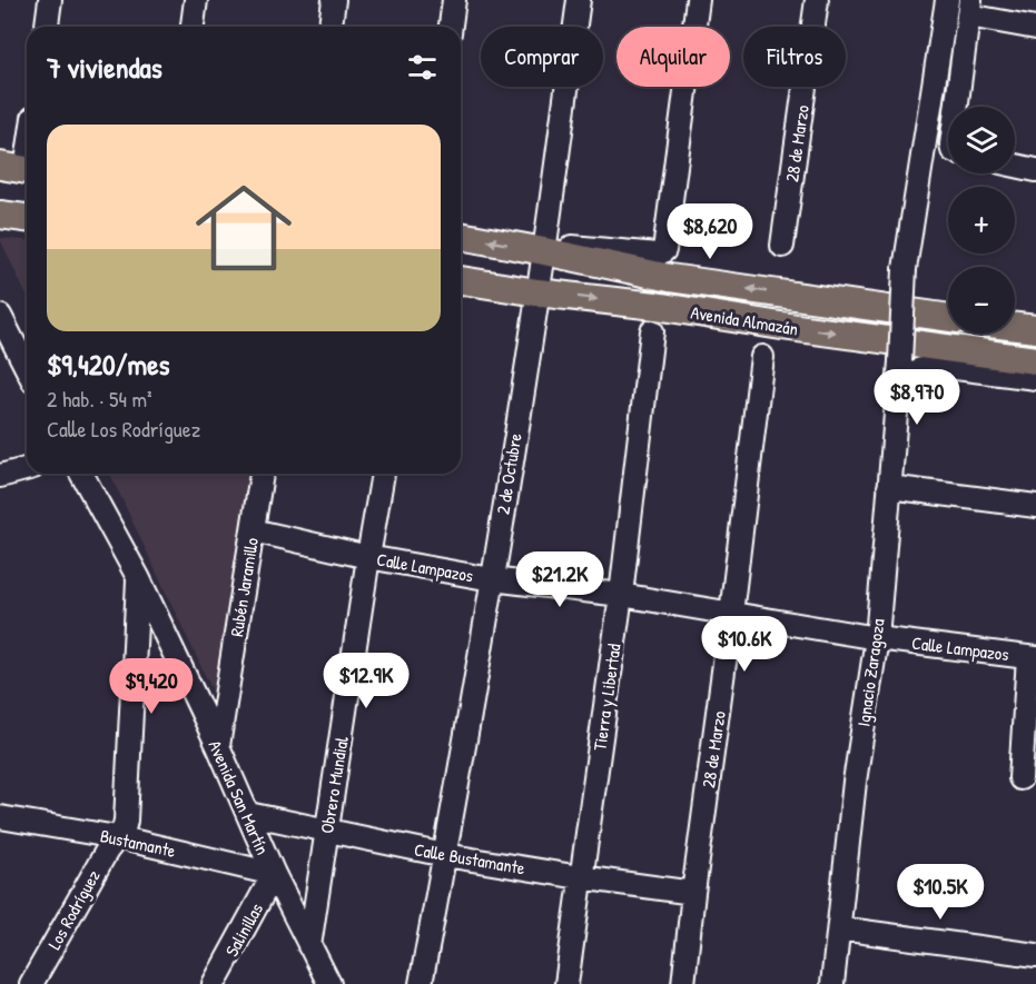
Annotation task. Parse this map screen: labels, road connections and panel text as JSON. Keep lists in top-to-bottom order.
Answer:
{
  "streets": {
    "main road": ["Avenida Almazán"],
    "street": [
      "28 de Marzo",
      "2 de Octubre",
      "Calle Lampazos",
      "Rubén Jaramillo",
      "Ignacio Zaragoza",
      "Tierra y Libertad",
      "Obrero Mundial",
      "Avenida San Martín",
      "Bustamante",
      "Calle Bustamante",
      "Los Rodríguez",
      "Salinillas"
    ]
  },
  "crossings": [
    ["28 de Marzo", "Calle Lampazos"],
    ["28 de Marzo", "Calle Bustamante"],
    ["Avenida Almazán", "2 de Octubre"],
    ["2 de Octubre", "Calle Lampazos"],
    ["2 de Octubre", "Calle Bustamante"],
    ["Calle Lampazos", "Rubén Jaramillo"],
    ["Calle Lampazos", "Ignacio Zaragoza"],
    ["Calle Lampazos", "Tierra y Libertad"],
    ["Calle Lampazos", "Obrero Mundial"],
    ["Rubén Jaramillo", "Avenida San Martín"],
    ["Tierra y Libertad", "Calle Bustamante"],
    ["Obrero Mundial", "Avenida San Martín"],
    ["Obrero Mundial", "Calle Bustamante"],
    ["Avenida San Martín", "Bustamante"],
    ["Avenida San Martín", "Calle Bustamante"],
    ["Avenida San Martín", "Los Rodríguez"],
    ["Avenida San Martín", "Salinillas"],
    ["Bustamante", "Los Rodríguez"],
    ["Bustamante", "Salinillas"]
  ],
  "page": {
    "chip": ["Comprar", "Alquilar", "Filtros"],
    "heading": "7 viviendas",
    "map_buttons": ["+", "−"],
    "list": [
      {
        "name": "$9,420/mes",
        "note": "2 hab. · 54 m² · Calle Los Rodríguez"
      }
    ],
    "price": [
      "$8,620",
      "$8,970",
      "$21.2K",
      "$10.6K",
      "$12.9K",
      "$9,420",
      "$10.5K"
    ]
  }
}
